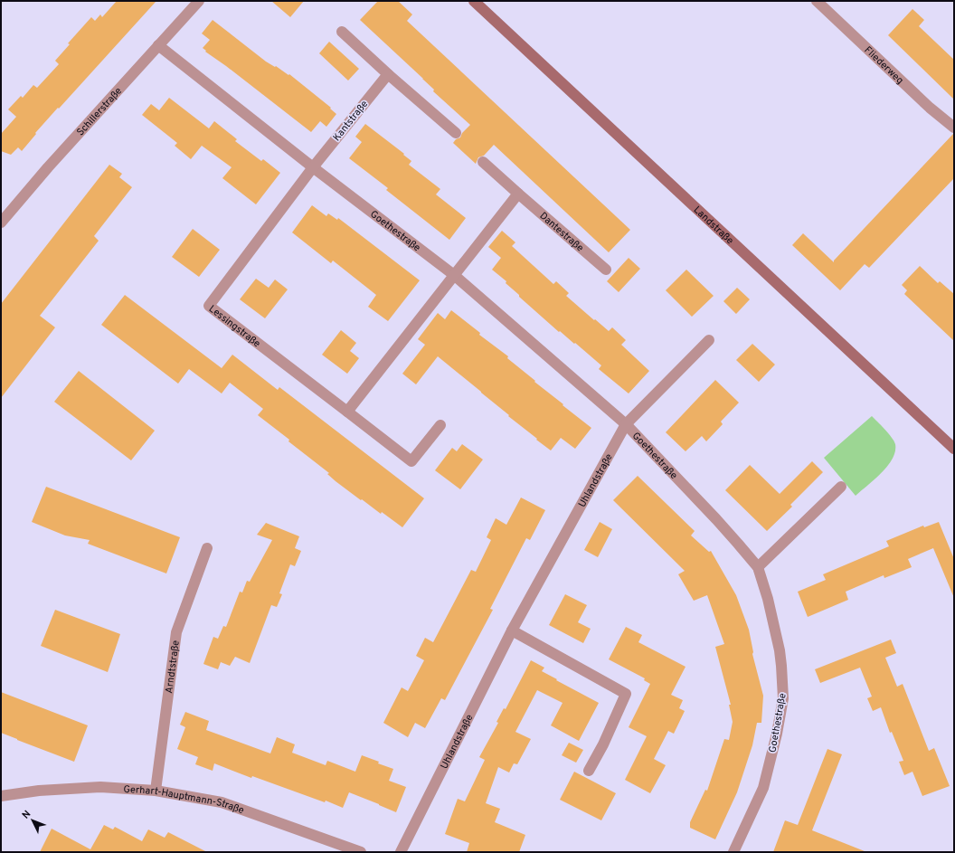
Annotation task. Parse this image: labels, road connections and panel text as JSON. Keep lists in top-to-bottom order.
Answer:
{
  "streets": {
    "street": [
      "Fliederweg",
      "Schillerstraße",
      "Kantstraße",
      "Landstraße",
      "Goethestraße",
      "Dantestraße",
      "Lessingstraße",
      "Uhlandstraße",
      "Arndtstraße",
      "Gerhart-Hauptmann-Straße"
    ]
  },
  "crossings": [
    ["Schillerstraße", "Goethestraße"],
    ["Kantstraße", "Goethestraße"],
    ["Kantstraße", "Lessingstraße"],
    ["Goethestraße", "Lessingstraße"],
    ["Goethestraße", "Uhlandstraße"],
    ["Arndtstraße", "Gerhart-Hauptmann-Straße"]
  ],
  "north": "top left"
}
